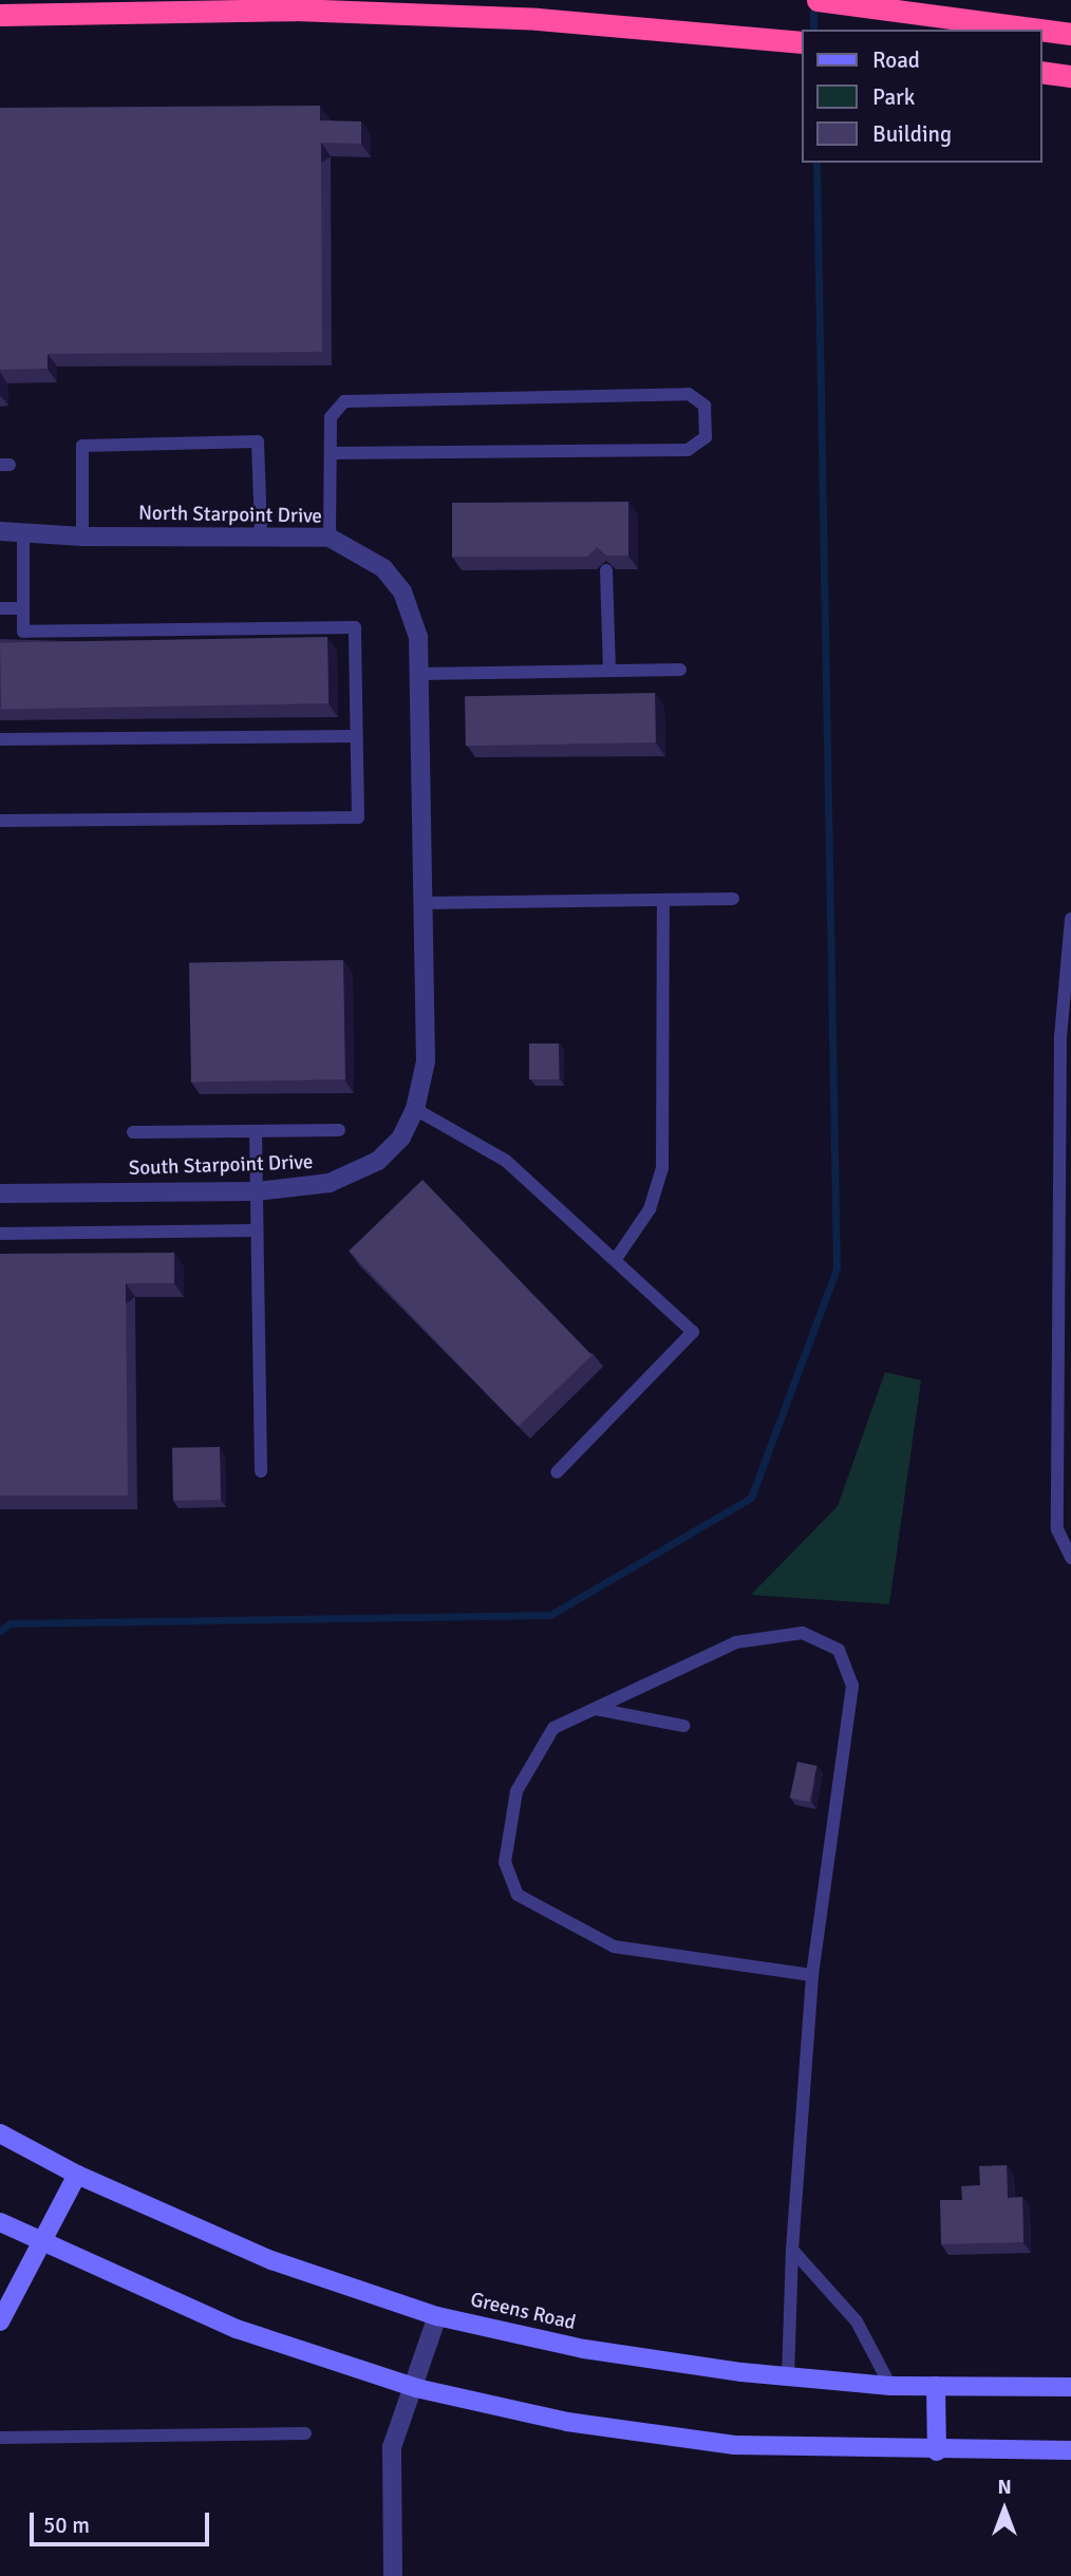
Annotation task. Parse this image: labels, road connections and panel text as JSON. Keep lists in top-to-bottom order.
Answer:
{
  "streets": {
    "main road": ["Greens Road"],
    "street": ["North Starpoint Drive", "South Starpoint Drive"]
  },
  "crossings": [
    ["North Starpoint Drive", "South Starpoint Drive"]
  ],
  "legend": ["Road", "Park", "Building"],
  "scale_bar": "50 m",
  "north": "top"
}
